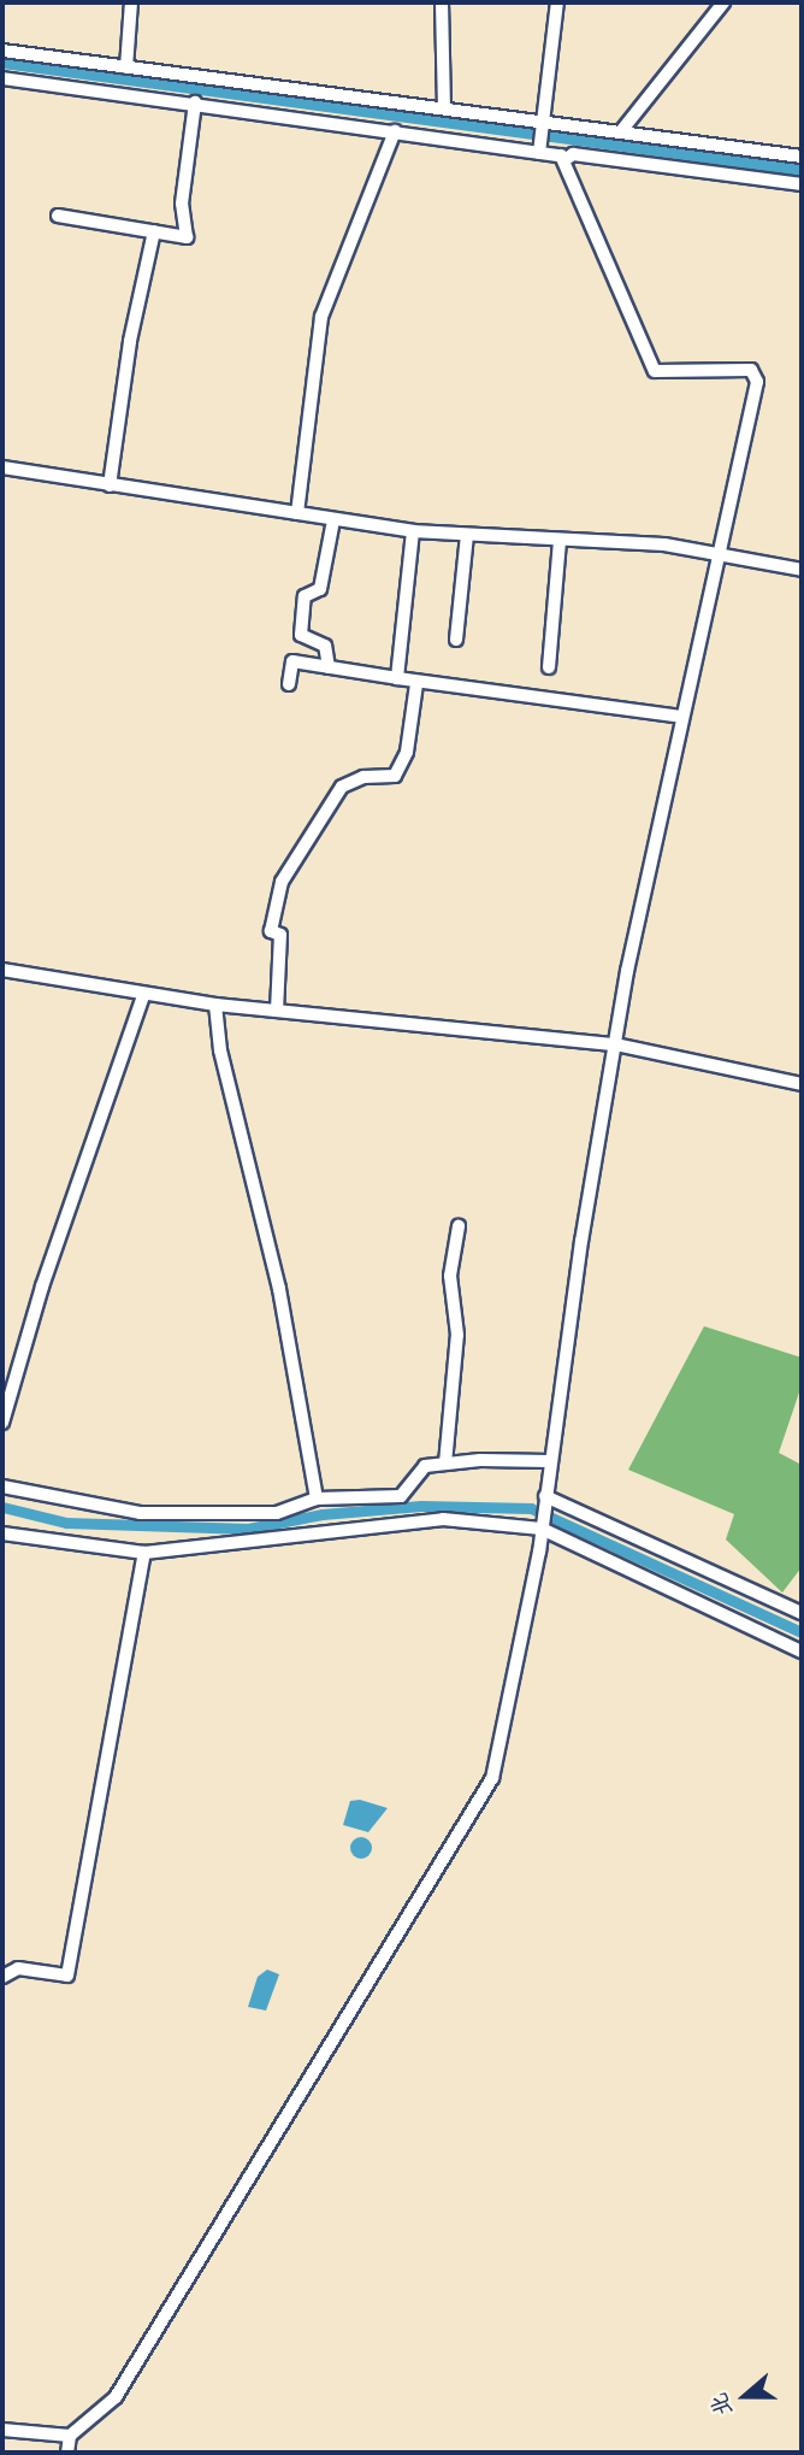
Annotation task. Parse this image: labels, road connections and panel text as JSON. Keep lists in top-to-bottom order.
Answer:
{
  "north": "left"
}
